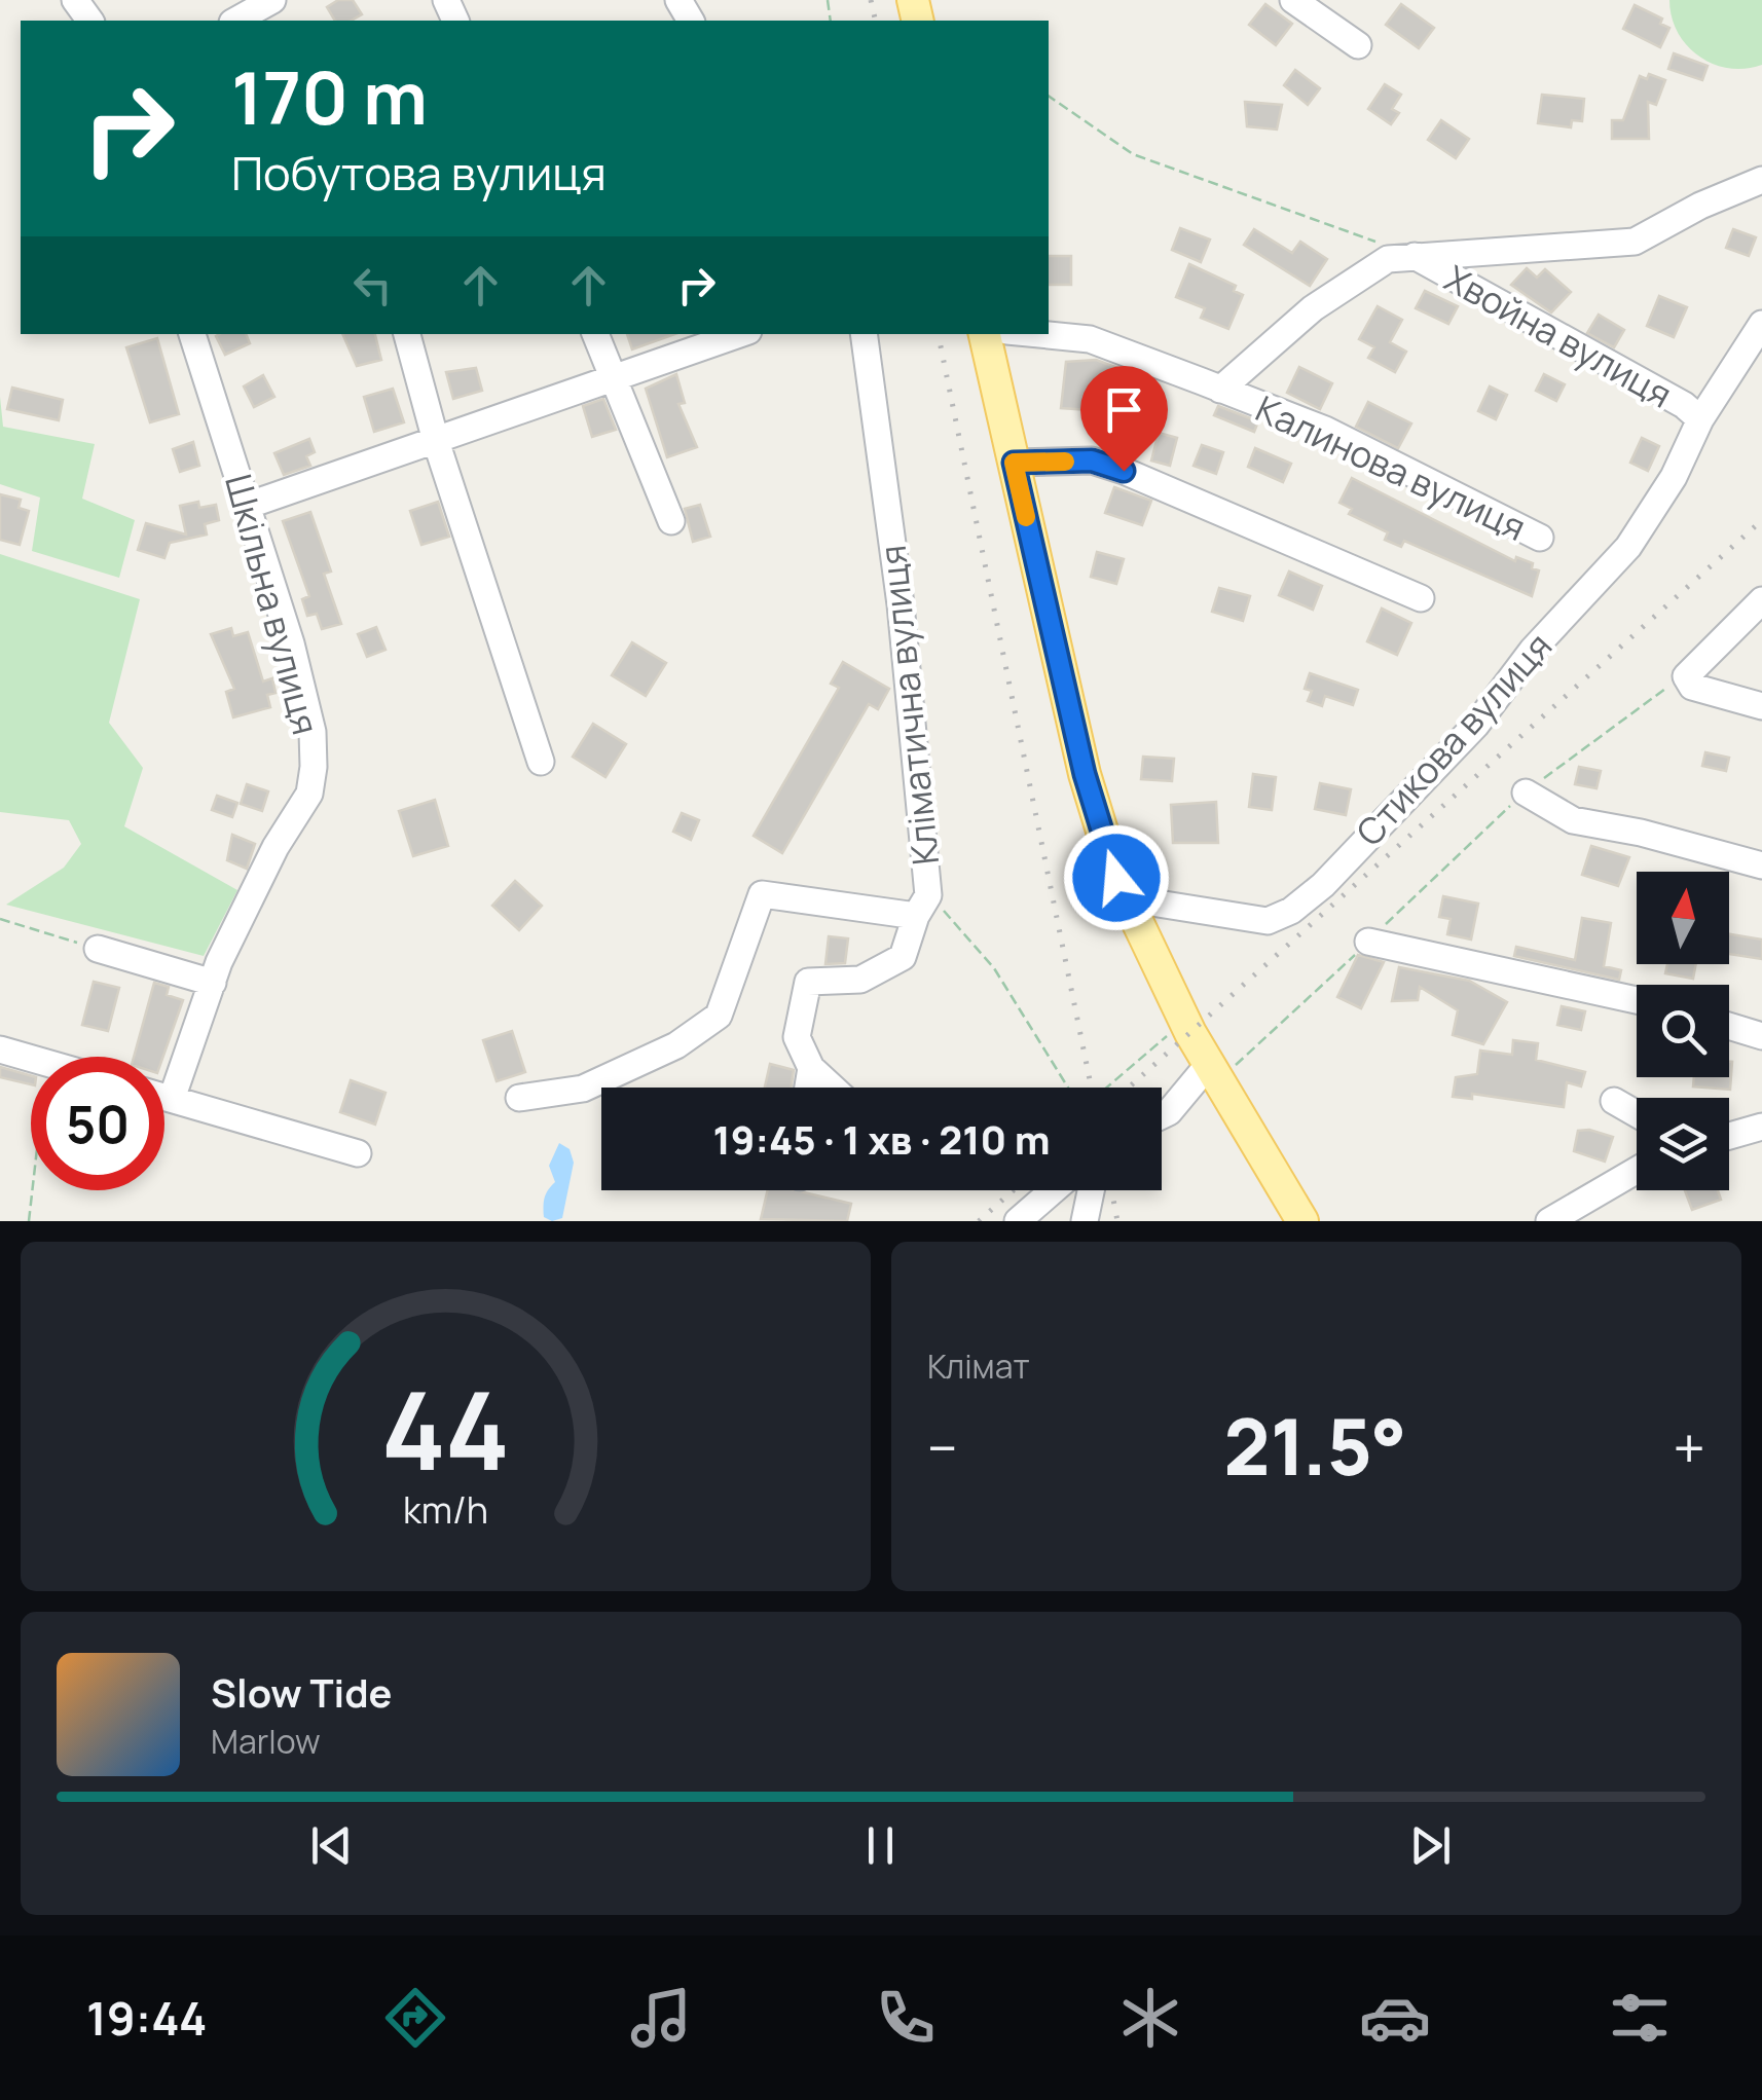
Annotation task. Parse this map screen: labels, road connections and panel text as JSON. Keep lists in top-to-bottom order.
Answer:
{
  "streets": {
    "street": [
      "Хвойна вулиця",
      "Калинова вулиця",
      "Шкільна вулиця",
      "Кліматична вулиця",
      "Стикова вулиця"
    ]
  },
  "crossings": [
    ["Хвойна вулиця", "Стикова вулиця"]
  ],
  "north": "top",
  "page": {
    "turn": ["170 m", "Побутова вулиця"],
    "limit": "50",
    "trip": "19:45 · 1 хв · 210 m",
    "tile": "Клімат",
    "heat": ["−", "21.5°", "+"],
    "song": ["Slow Tide", "Marlow"],
    "tabs": "19:44",
    "gauge": ["44", "km/h"]
  }
}
